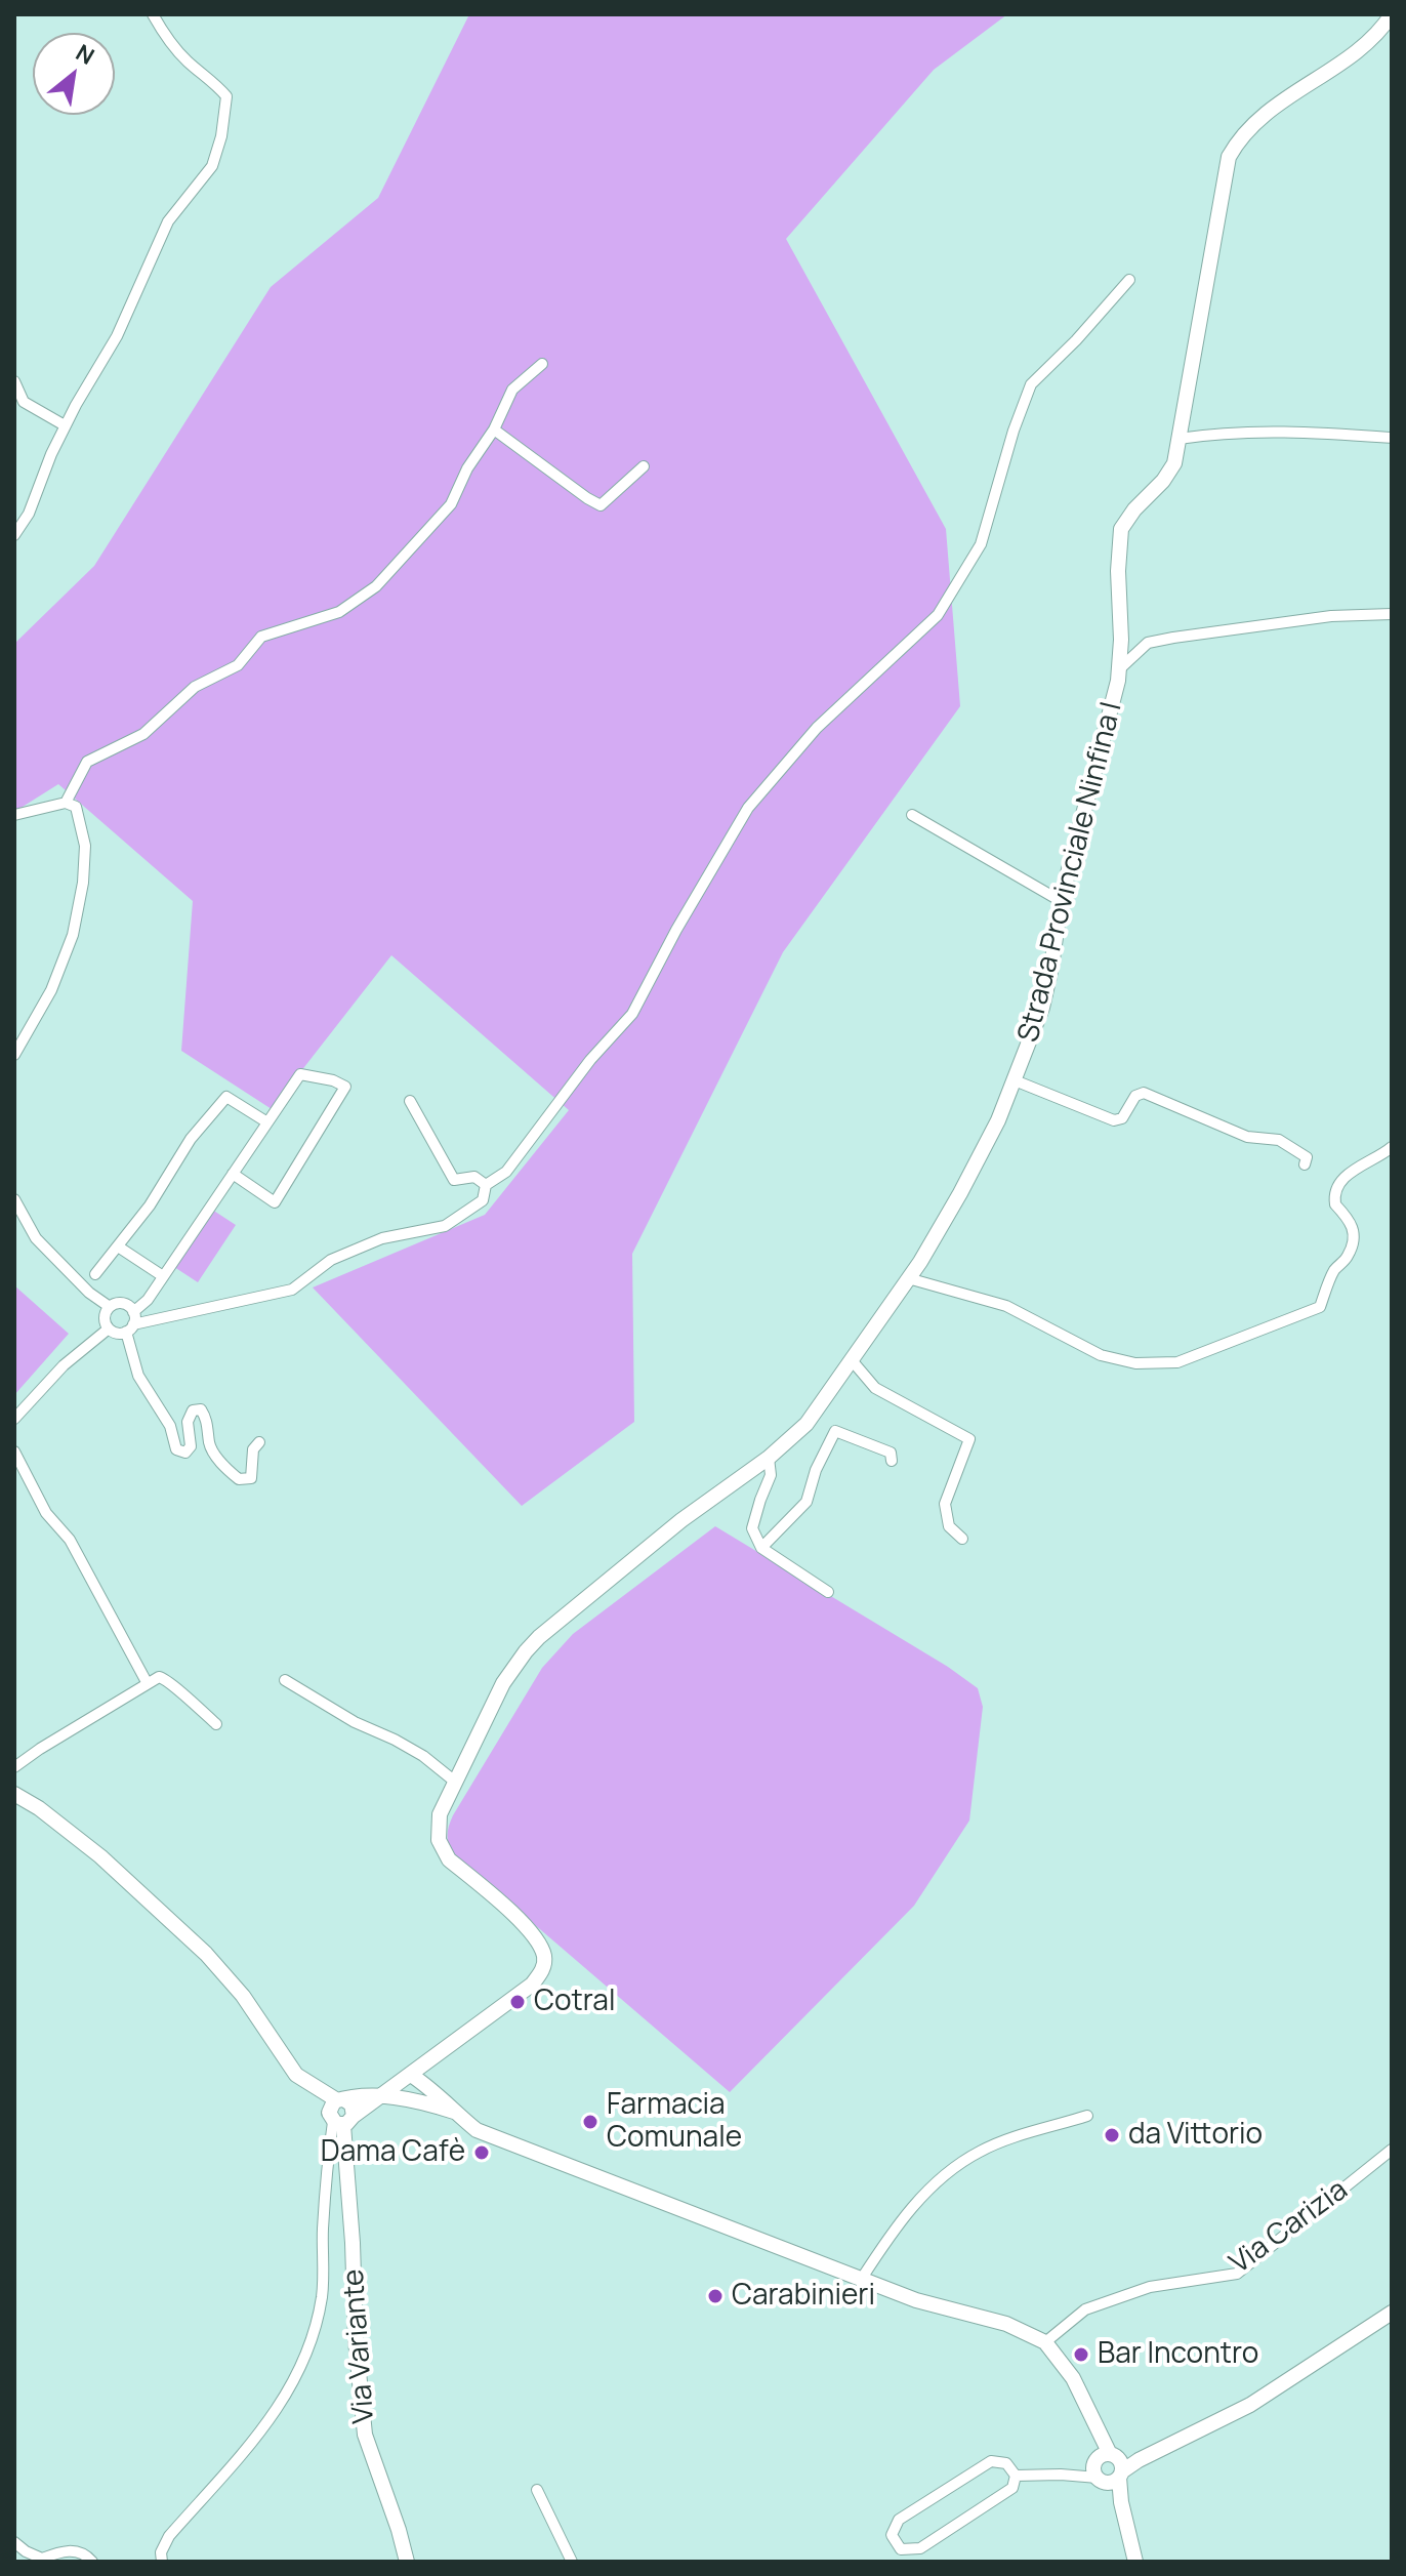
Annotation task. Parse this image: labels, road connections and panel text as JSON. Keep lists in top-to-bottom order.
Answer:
{
  "streets": {
    "main road": ["Strada Provinciale Ninfina I", "Via Variante"],
    "street": ["Via Carizia"]
  },
  "places": [
    "Cotral",
    "Farmacia Comunale",
    "da Vittorio",
    "Dama Cafè",
    "Carabinieri",
    "Bar Incontro"
  ],
  "north": "top right"
}
